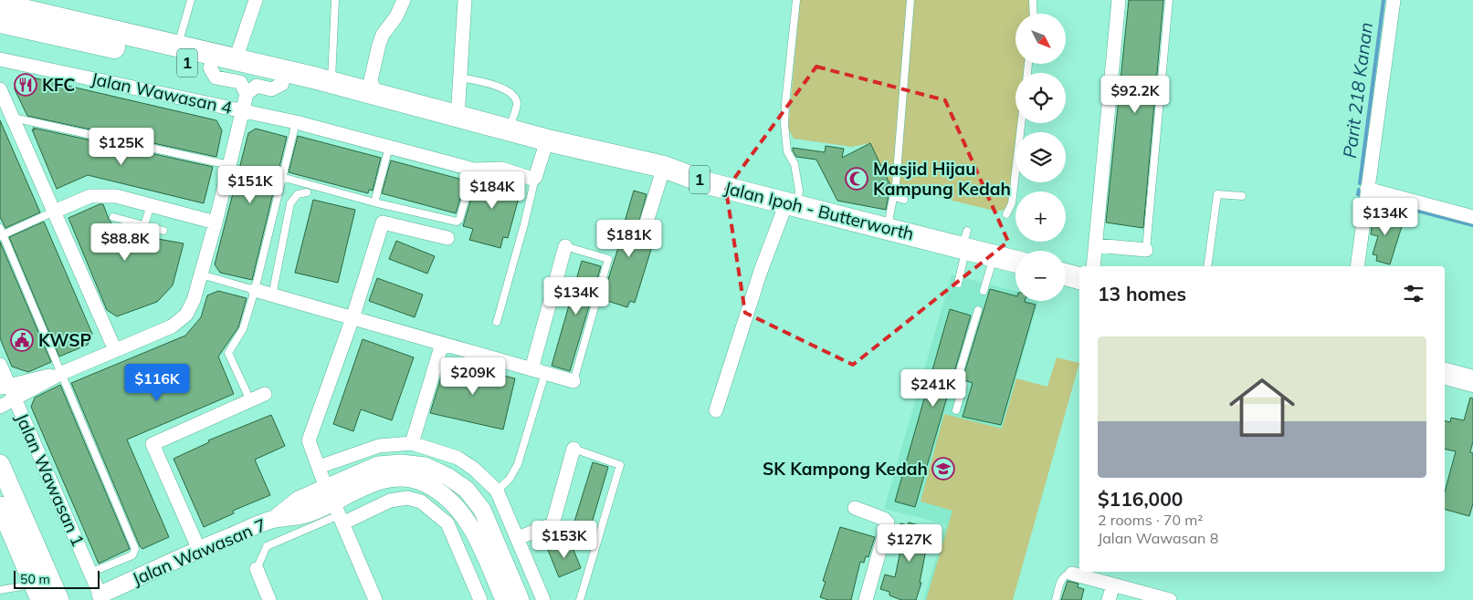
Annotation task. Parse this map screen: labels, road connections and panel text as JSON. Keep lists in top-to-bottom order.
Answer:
{
  "streets": {
    "highway": ["1", "Jalan Ipoh - Butterworth"],
    "street": ["Jalan Wawasan 4", "Jalan Wawasan 1", "Jalan Wawasan 7"]
  },
  "crossings": [
    ["Jalan Wawasan 1", "Jalan Wawasan 7"]
  ],
  "water": ["Parit 218 Kanan"],
  "places": {
    "restaurant": ["KFC"],
    "mosque": ["Masjid Hijau Kampung Kedah"],
    "public building": ["KWSP"],
    "school or university": ["SK Kampong Kedah"]
  },
  "scale_bar": "50 m",
  "north": "bottom right",
  "page": {
    "map_buttons": ["+", "−"],
    "price": [
      "$92.2K",
      "$125K",
      "$151K",
      "$184K",
      "$134K",
      "$181K",
      "$88.8K",
      "$134K",
      "$209K",
      "$116K",
      "$241K",
      "$153K",
      "$127K"
    ],
    "heading": "13 homes",
    "list": [
      {
        "name": "$116,000",
        "note": "2 rooms · 70 m² · Jalan Wawasan 8"
      }
    ],
    "scale": "50 m"
  }
}
